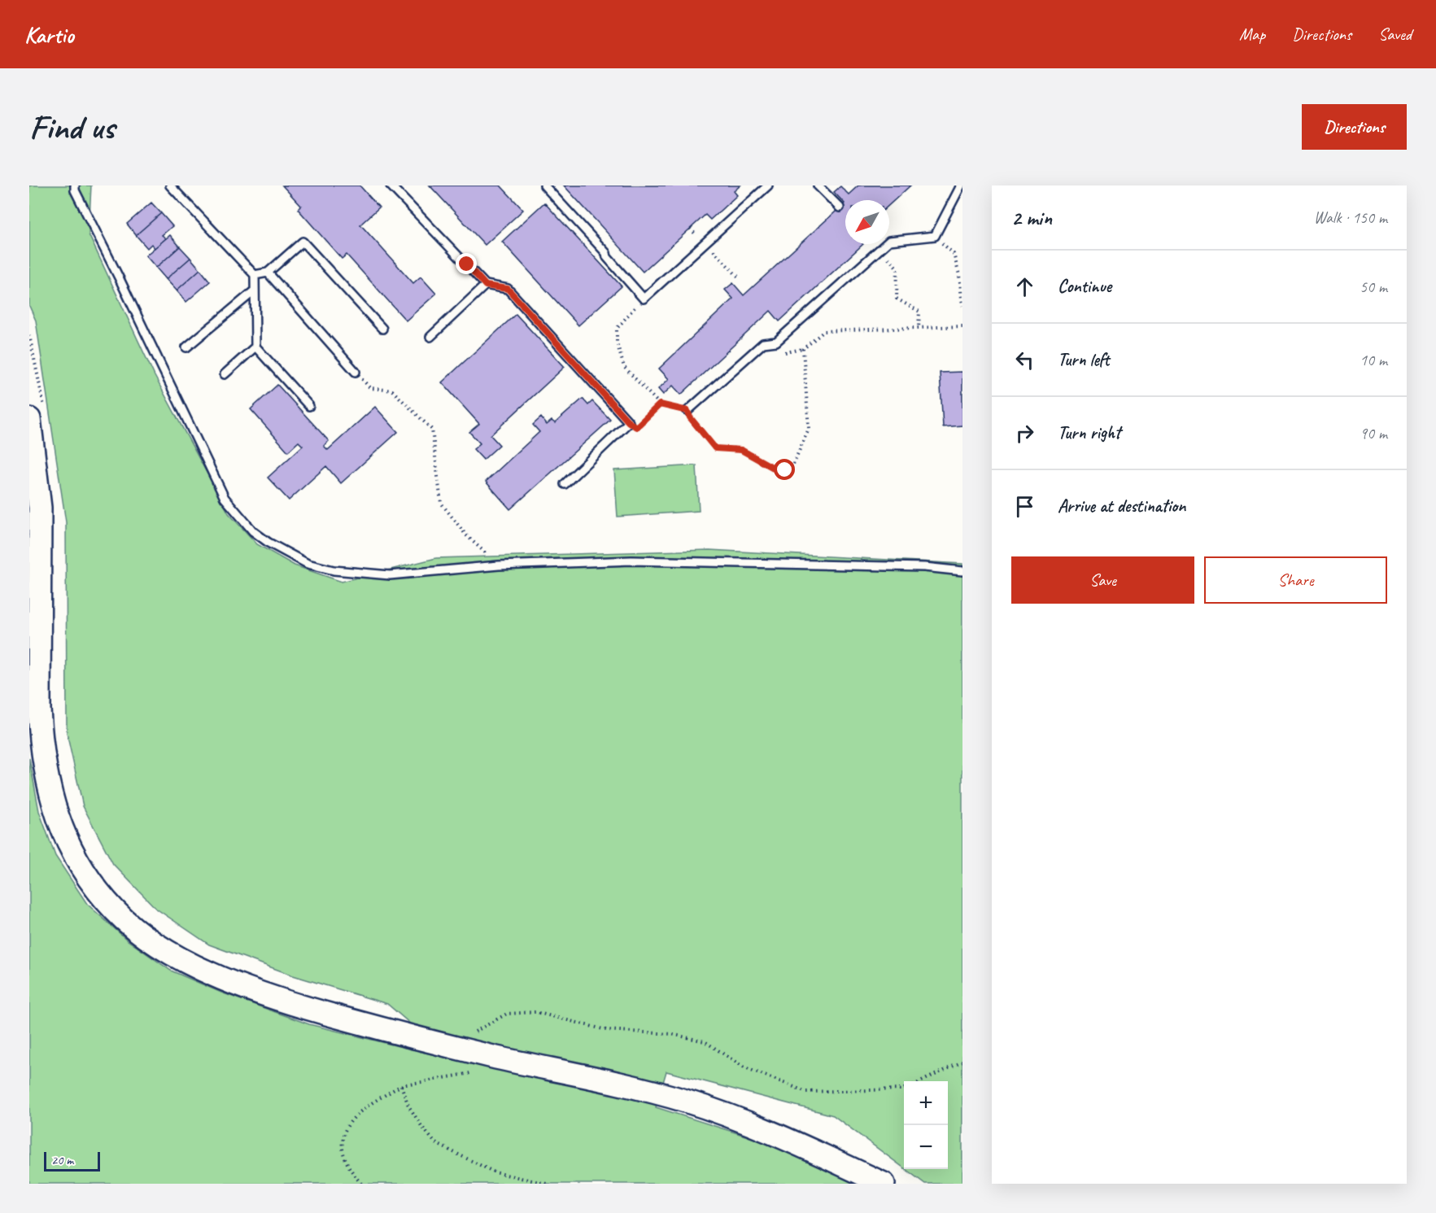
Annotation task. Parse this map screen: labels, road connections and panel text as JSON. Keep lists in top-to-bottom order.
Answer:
{
  "scale_bar": "20 m",
  "north": "bottom left",
  "page": {
    "header": "Kartio",
    "nav": ["Map", "Directions", "Saved"],
    "buttons": [
      "Directions",
      ["Save", "Share"]
    ],
    "title": "Find us",
    "heading": ["2 min", "Walk · 150 m"],
    "list": [
      ["Continue", "50 m"],
      ["Turn left", "10 m"],
      ["Turn right", "90 m"],
      "Arrive at destination"
    ],
    "map_buttons": ["+", "−"],
    "scale": "20 m"
  }
}
